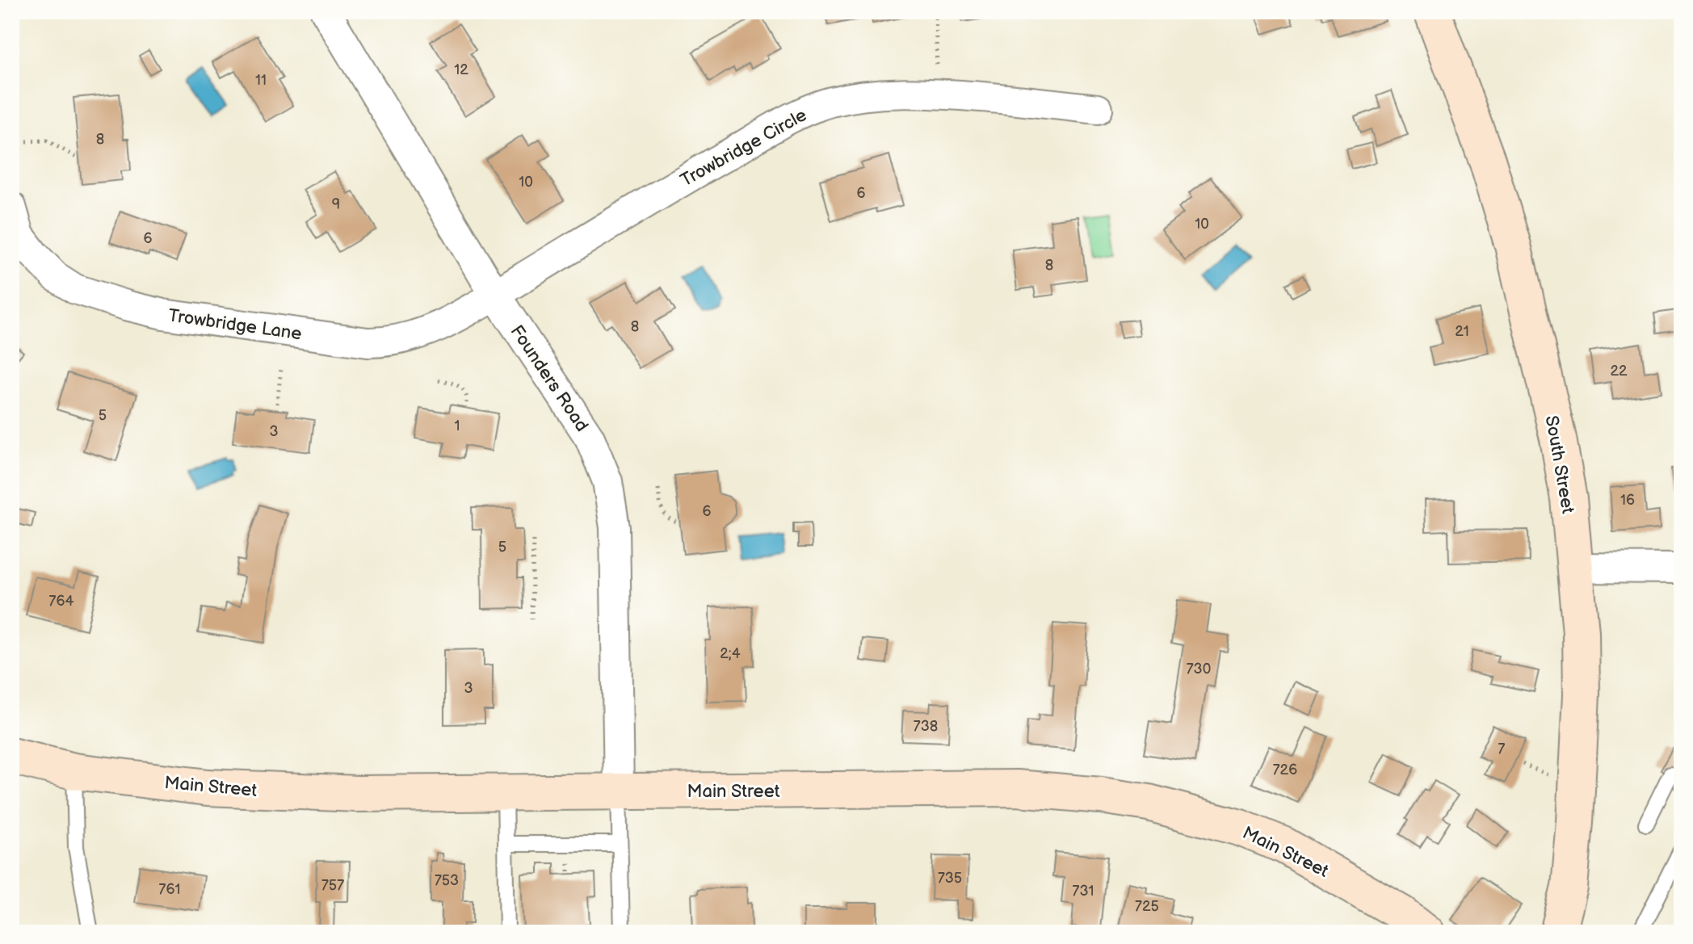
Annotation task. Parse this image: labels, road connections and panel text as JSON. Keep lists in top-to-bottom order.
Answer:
{
  "streets": {
    "main road": ["South Street", "Main Street"],
    "street": ["Trowbridge Circle", "Trowbridge Lane", "Founders Road"]
  },
  "crossings": [
    ["Trowbridge Circle", "Trowbridge Lane"],
    ["Trowbridge Circle", "Founders Road"],
    ["Trowbridge Lane", "Founders Road"],
    ["Founders Road", "Main Street"]
  ],
  "house_numbers": [
    "12",
    "11",
    "8",
    "10",
    "6",
    "9",
    "10",
    "6",
    "8",
    "8",
    "21",
    "22",
    "5",
    "1",
    "3",
    "16",
    "6",
    "5",
    "764",
    "2;4",
    "730",
    "3",
    "738",
    "7",
    "726",
    "735",
    "753",
    "757",
    "761",
    "731",
    "725"
  ]
}
